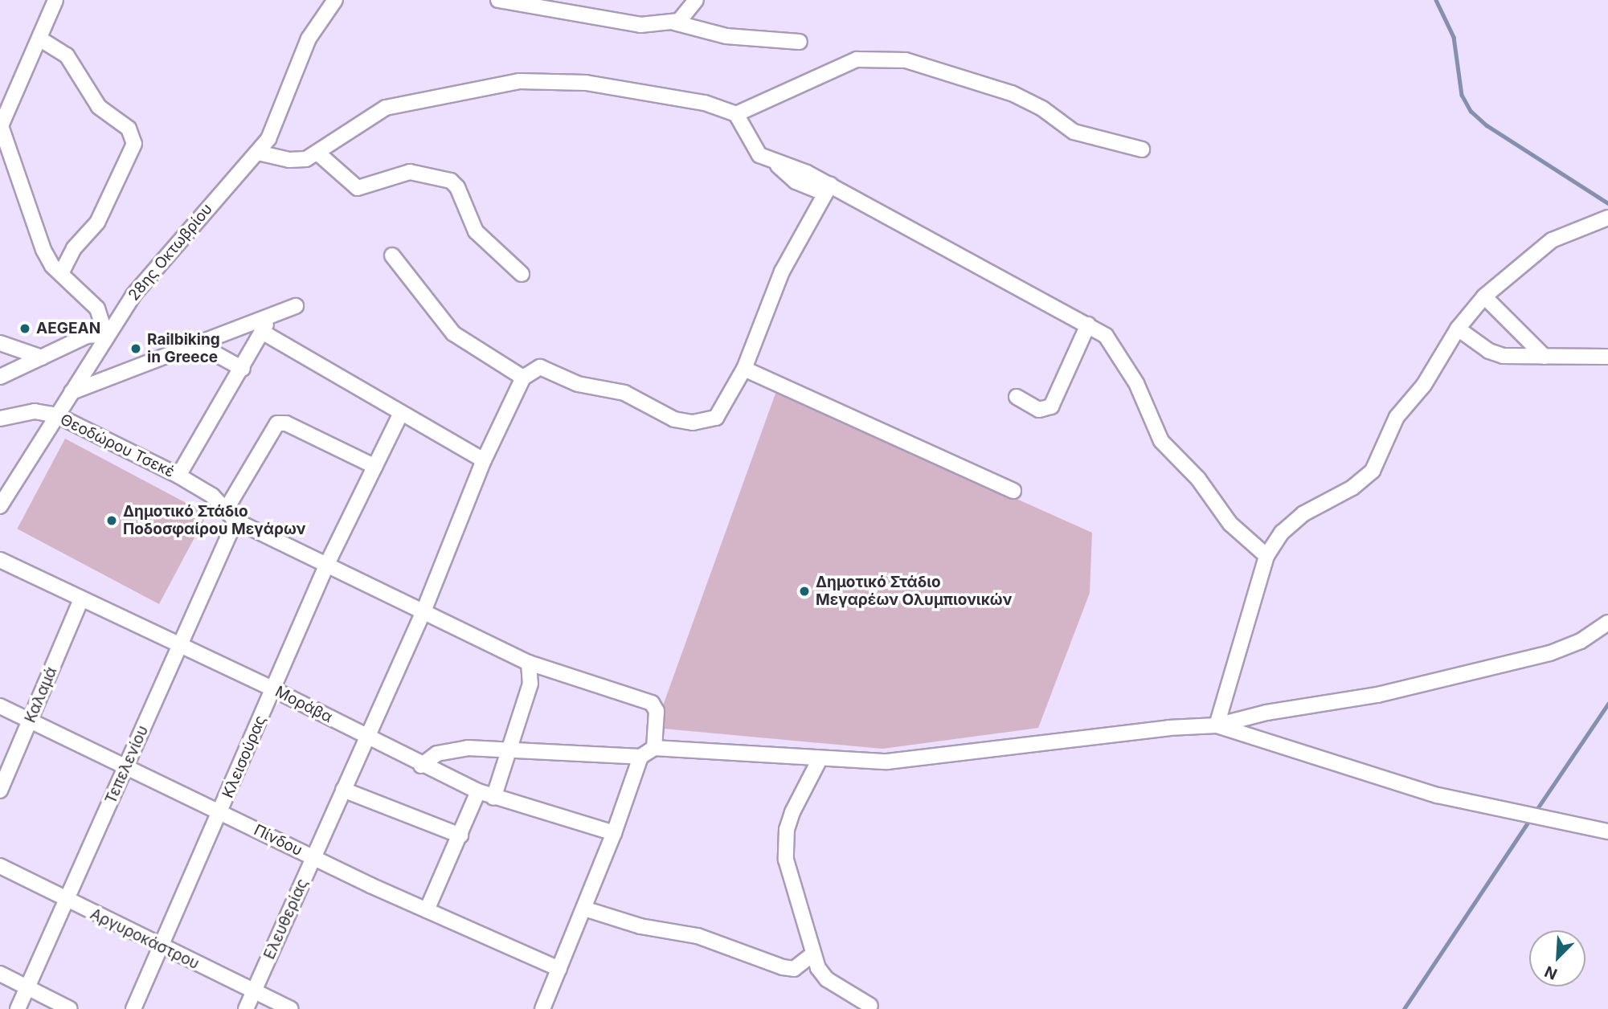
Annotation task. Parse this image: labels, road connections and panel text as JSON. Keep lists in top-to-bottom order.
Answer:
{
  "streets": {
    "street": [
      "28ης Οκτωβρίου",
      "Θεοδώρου Τσεκέ",
      "Καλαμά",
      "Μοράβα",
      "Κλεισούρας",
      "Τεπελενίου",
      "Πίνδου",
      "Ελευθερίας",
      "Αργυροκάστρου"
    ]
  },
  "crossings": [
    ["28ης Οκτωβρίου", "Θεοδώρου Τσεκέ"],
    ["Θεοδώρου Τσεκέ", "Τεπελενίου"],
    ["Καλαμά", "Μοράβα"],
    ["Καλαμά", "Πίνδου"],
    ["Μοράβα", "Κλεισούρας"],
    ["Μοράβα", "Τεπελενίου"],
    ["Μοράβα", "Ελευθερίας"],
    ["Κλεισούρας", "Πίνδου"],
    ["Κλεισούρας", "Αργυροκάστρου"],
    ["Τεπελενίου", "Πίνδου"],
    ["Τεπελενίου", "Αργυροκάστρου"],
    ["Πίνδου", "Ελευθερίας"],
    ["Ελευθερίας", "Αργυροκάστρου"]
  ],
  "places": [
    "AEGEAN",
    "Railbiking in Greece",
    "Δημοτικό Στάδιο Ποδοσφαίρου Μεγάρων",
    "Δημοτικό Στάδιο Μεγαρέων Ολυμπιονικών"
  ],
  "north": "bottom left"
}
